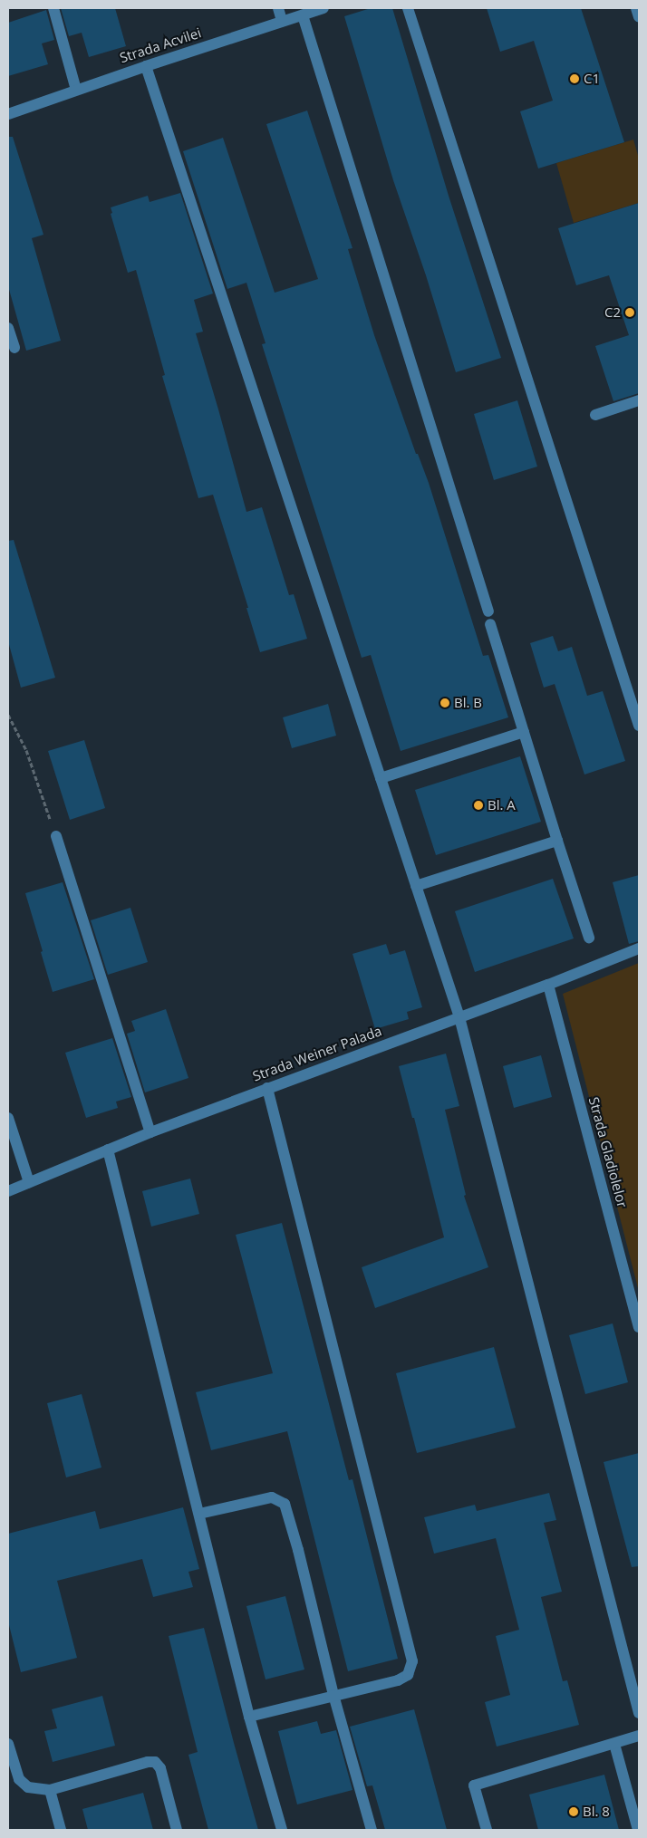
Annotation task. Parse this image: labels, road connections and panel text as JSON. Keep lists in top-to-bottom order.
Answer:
{
  "streets": {
    "street": ["Strada Acvilei", "Strada Weiner Palada", "Strada Gladiolelor"]
  },
  "crossings": [
    ["Strada Weiner Palada", "Strada Gladiolelor"]
  ],
  "places": [
    "C1",
    "C2",
    "Bl. B",
    "Bl. A",
    "Bl. 8"
  ]
}
